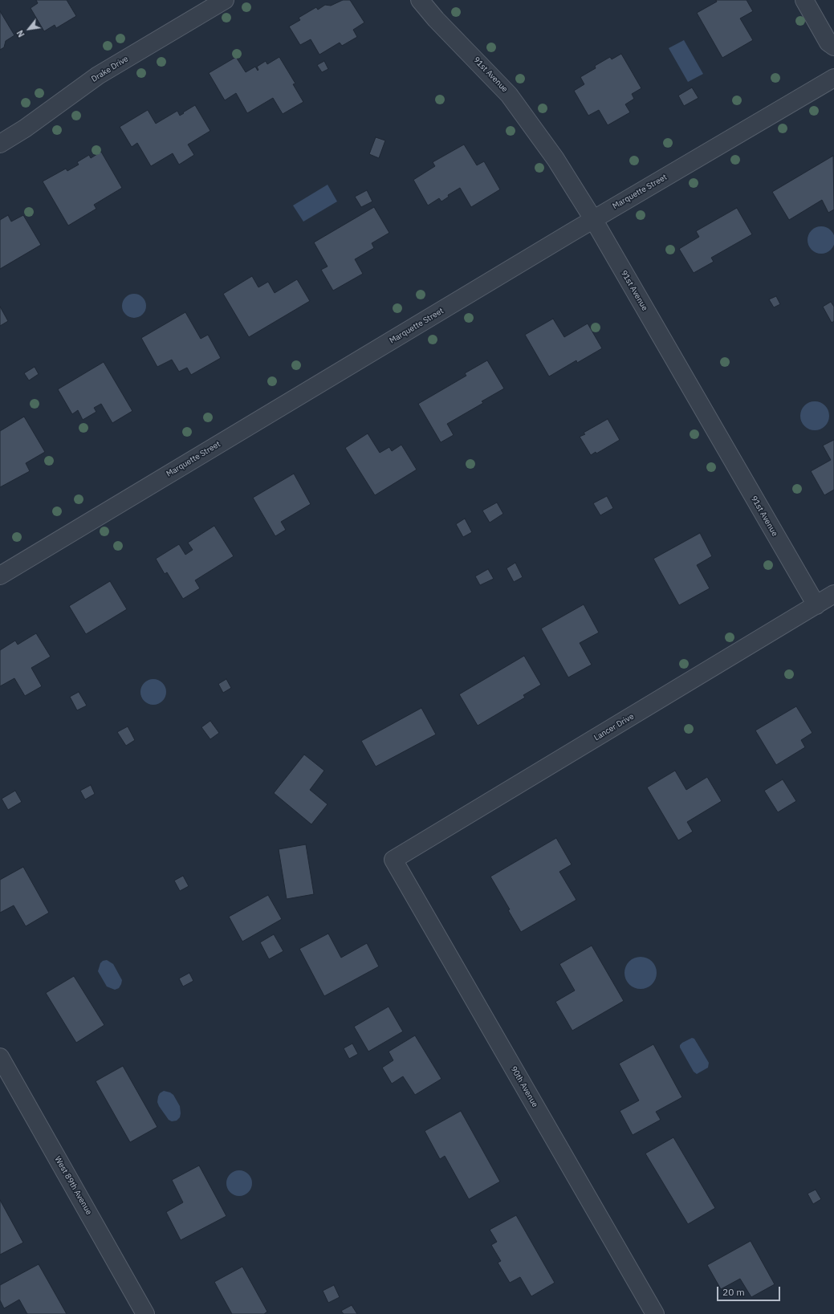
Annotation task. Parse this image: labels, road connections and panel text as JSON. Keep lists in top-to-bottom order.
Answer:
{
  "streets": {
    "street": [
      "Drake Drive",
      "91st Avenue",
      "Marquette Street",
      "Lancer Drive",
      "90th Avenue",
      "West 89th Avenue"
    ]
  },
  "crossings": [
    ["91st Avenue", "Marquette Street"],
    ["91st Avenue", "Lancer Drive"],
    ["Lancer Drive", "90th Avenue"]
  ],
  "scale_bar": "20 m",
  "north": "bottom left"
}
